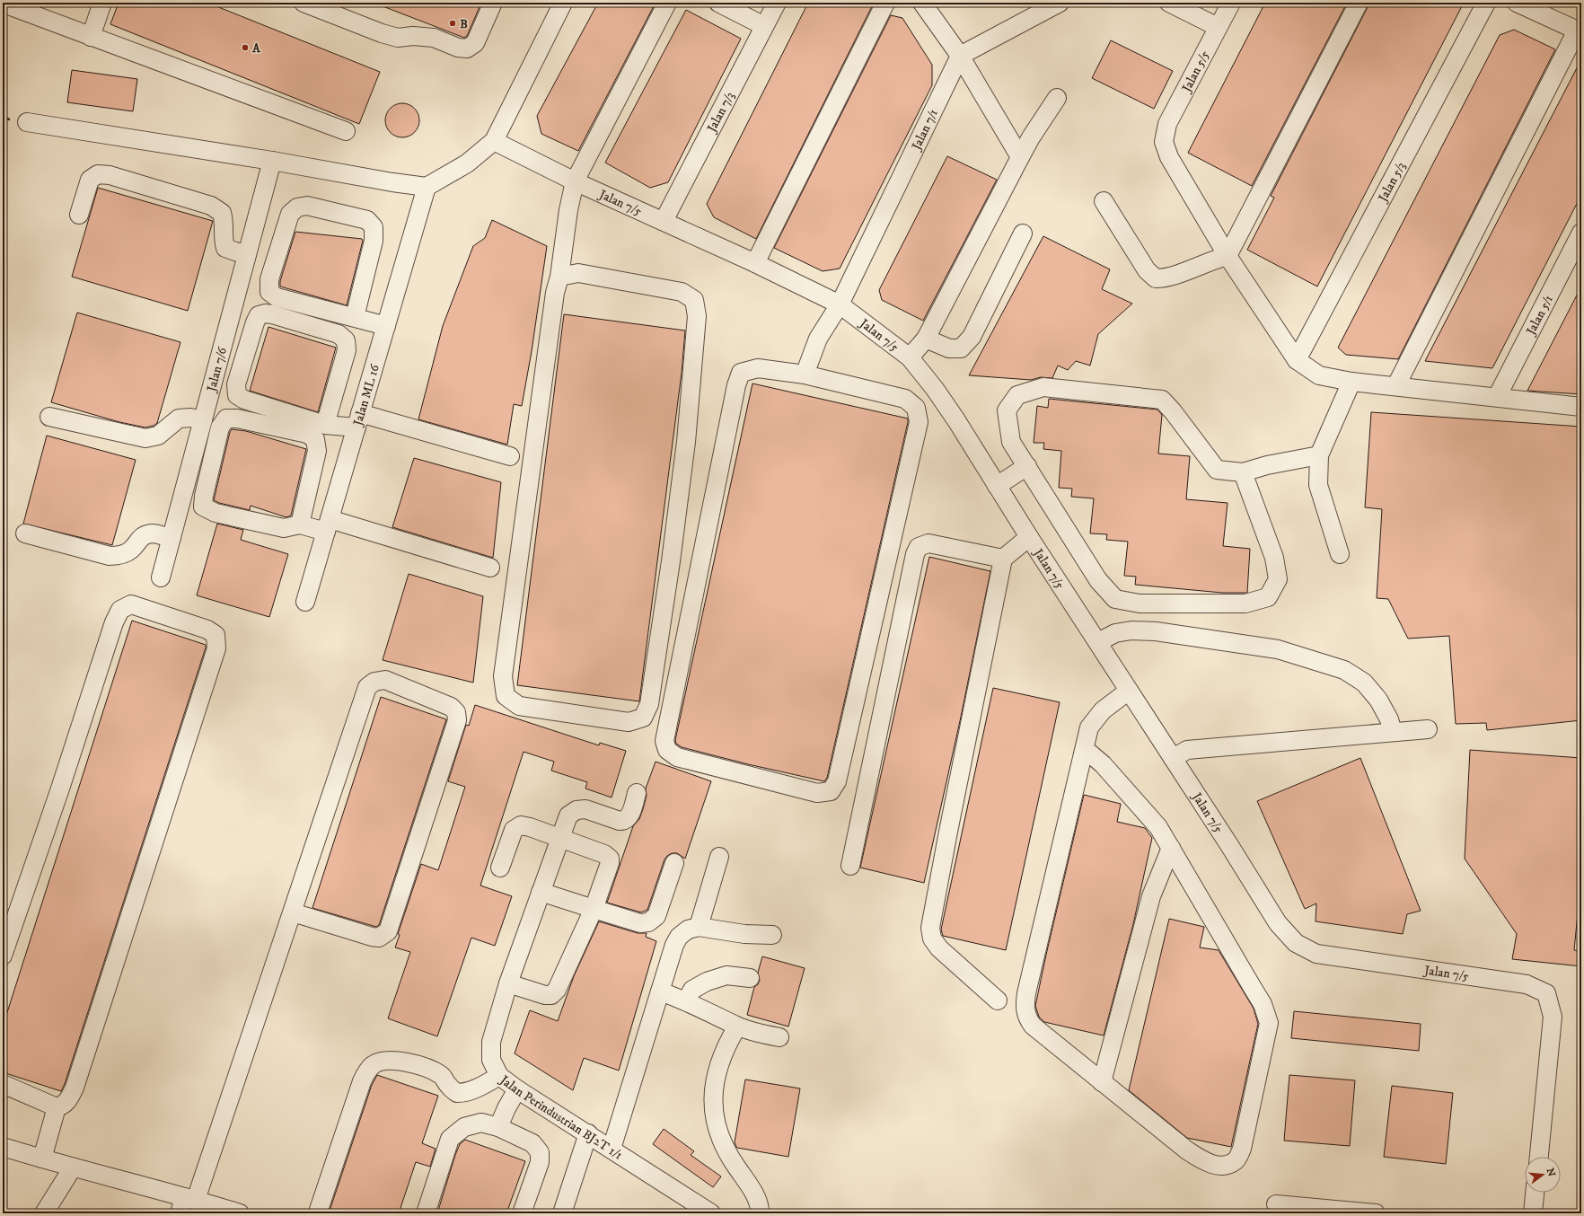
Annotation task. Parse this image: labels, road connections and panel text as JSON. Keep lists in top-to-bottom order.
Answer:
{
  "streets": {
    "street": [
      "Jalan 5/5",
      "Jalan 7/3",
      "Jalan 7/1",
      "Jalan 5/3",
      "Jalan 7/5",
      "Jalan 5/1",
      "Jalan 7/6",
      "Jalan ML 16",
      "Jalan Perindustrian BJ2T 1/1"
    ]
  },
  "crossings": [
    ["Jalan 7/3", "Jalan 7/5"],
    ["Jalan 7/1", "Jalan 7/5"]
  ],
  "places": ["B", "A"],
  "north": "right"
}
